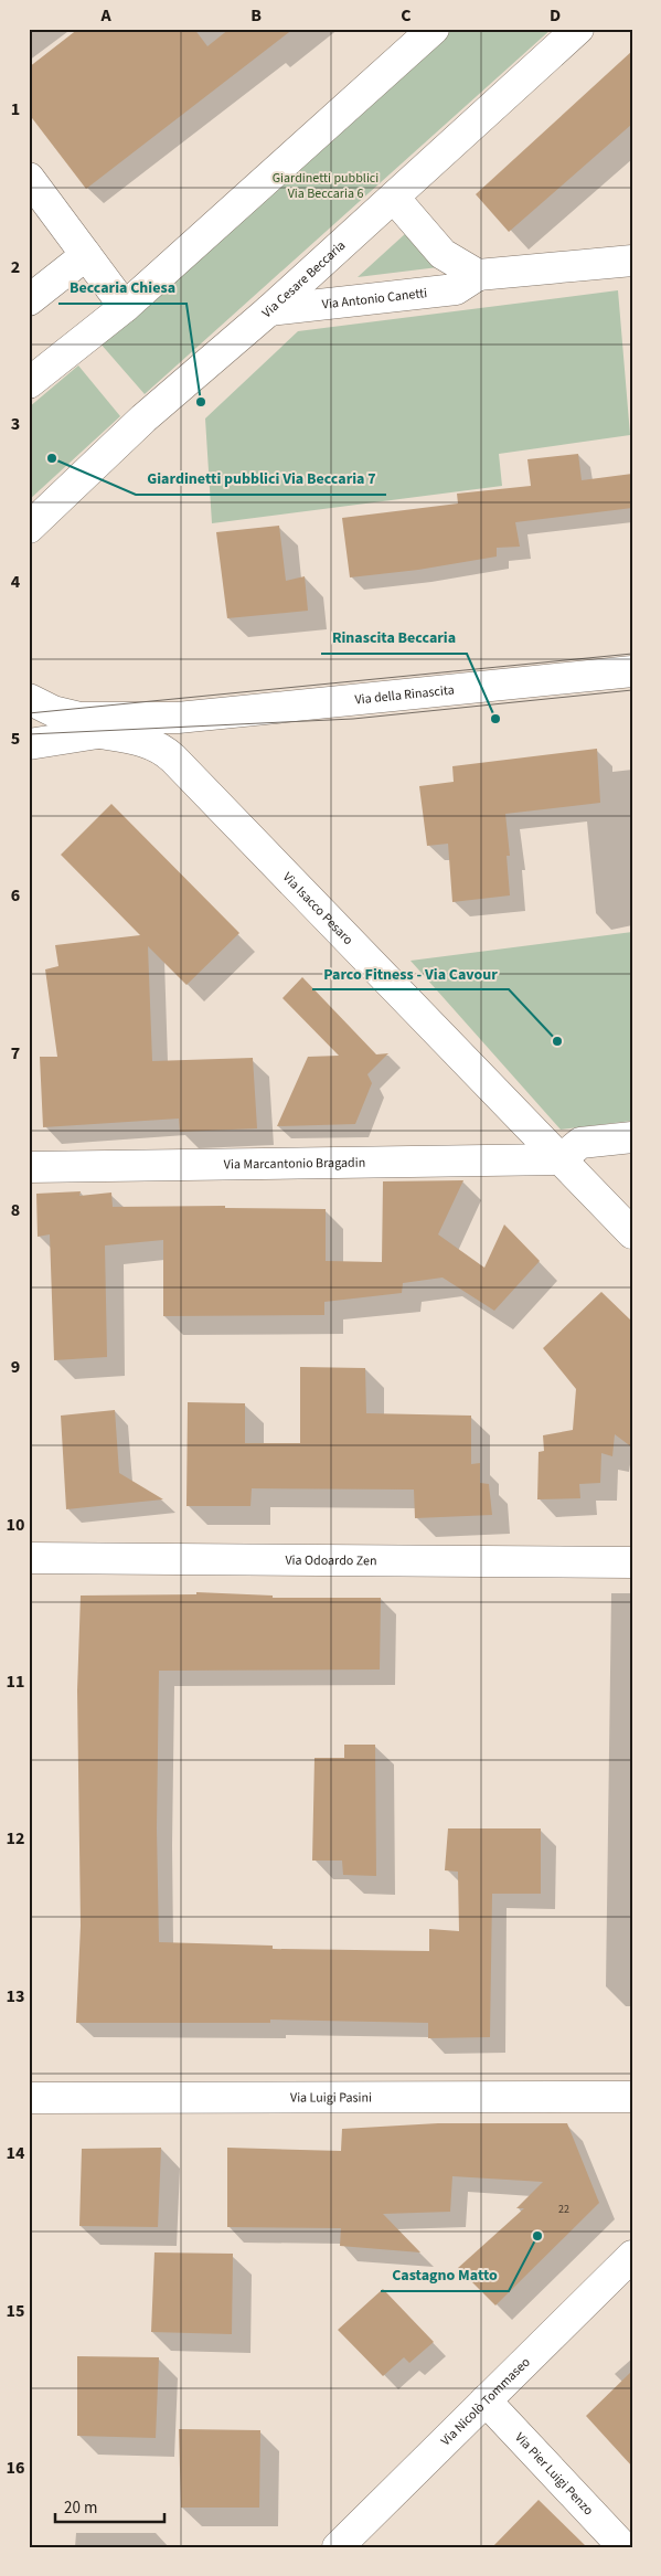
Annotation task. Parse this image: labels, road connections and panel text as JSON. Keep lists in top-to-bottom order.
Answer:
{
  "streets": {
    "street": [
      "Via Cesare Beccaria",
      "Via Antonio Canetti",
      "Via della Rinascita",
      "Via Isacco Pesaro",
      "Via Marcantonio Bragadin",
      "Via Odoardo Zen",
      "Via Luigi Pasini",
      "Via Nicolò Tommaseo",
      "Via Pier Luigi Penzo"
    ]
  },
  "crossings": [
    ["Via Cesare Beccaria", "Via Antonio Canetti"],
    ["Via Isacco Pesaro", "Via Marcantonio Bragadin"],
    ["Via Nicolò Tommaseo", "Via Pier Luigi Penzo"]
  ],
  "parks": ["Giardinetti pubblici Via Beccaria 6"],
  "places": [
    "Beccaria Chiesa",
    "Giardinetti pubblici Via Beccaria 7",
    "Rinascita Beccaria",
    "Parco Fitness - Via Cavour",
    "Castagno Matto"
  ],
  "house_numbers": ["22"],
  "scale_bar": "20 m",
  "grid": {
    "columns": [
      "A",
      "B",
      "C",
      "D"
    ],
    "rows": [
      "1",
      "2",
      "3",
      "4",
      "5",
      "6",
      "7",
      "8",
      "9",
      "10",
      "11",
      "12",
      "13",
      "14",
      "15",
      "16"
    ]
  }
}
